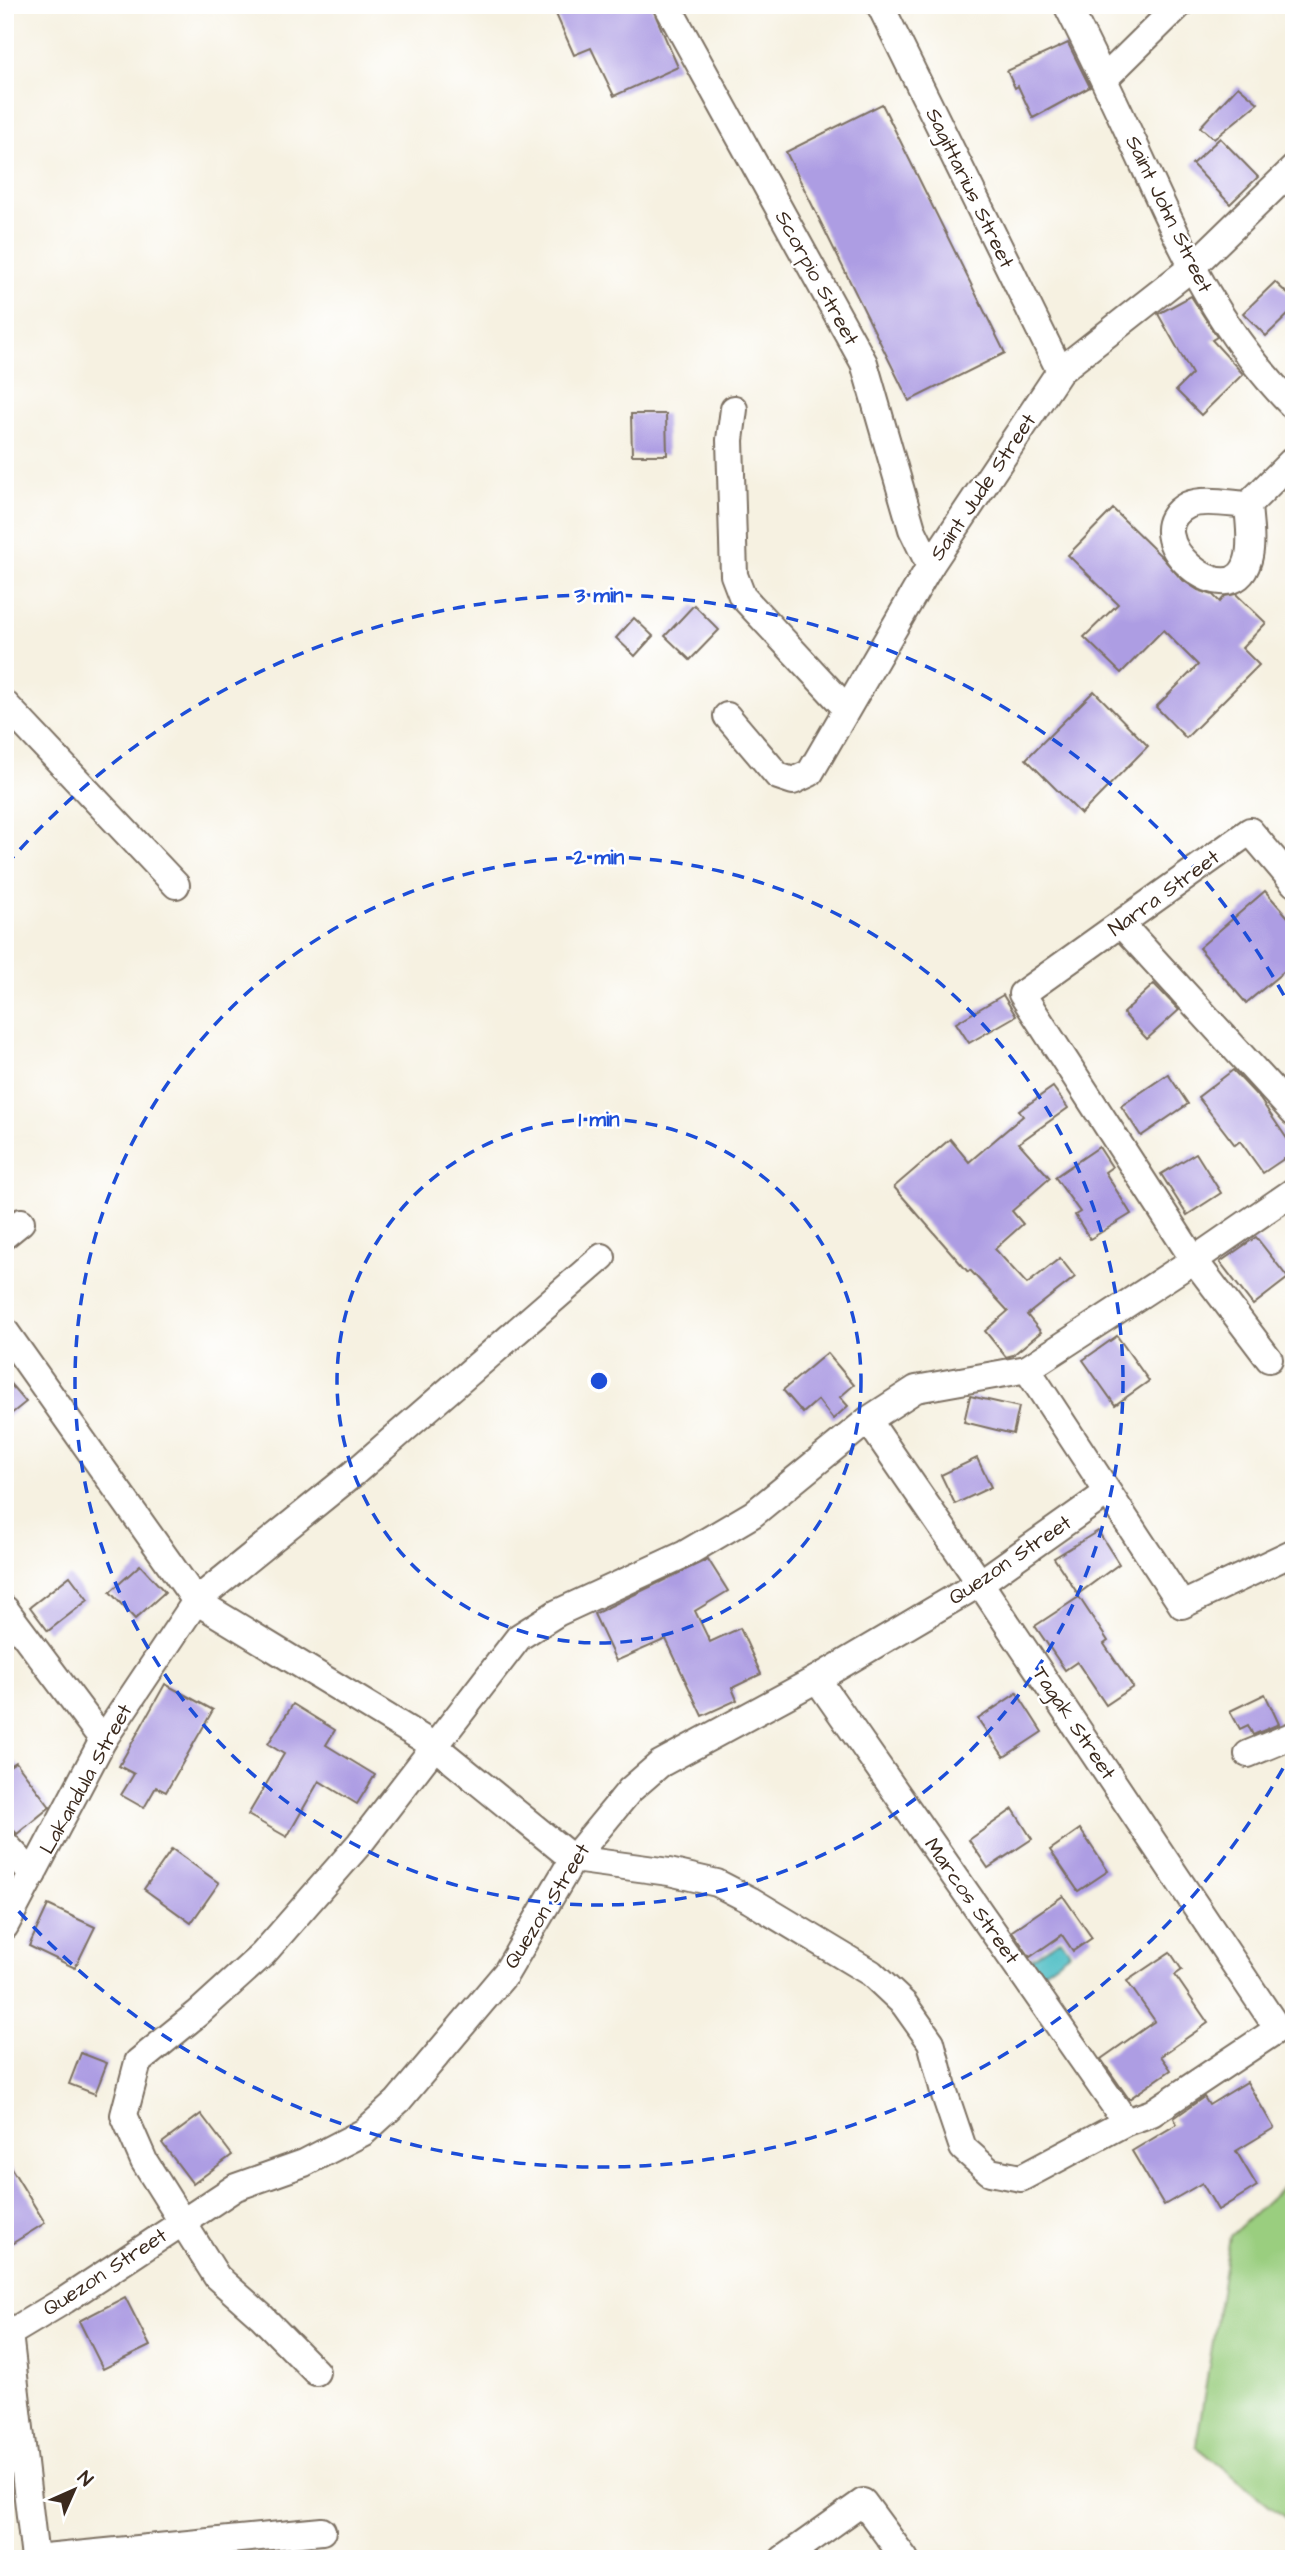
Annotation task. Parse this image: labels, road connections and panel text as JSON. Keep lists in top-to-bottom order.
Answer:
{
  "streets": {
    "street": [
      "Sagittarius Street",
      "Saint John Street",
      "Scorpio Street",
      "Saint Jude Street",
      "Narra Street",
      "Quezon Street",
      "Tagak Street",
      "Lakandula Street",
      "Marcos Street"
    ]
  },
  "crossings": [
    ["Sagittarius Street", "Saint Jude Street"],
    ["Saint John Street", "Saint Jude Street"],
    ["Scorpio Street", "Saint Jude Street"],
    ["Quezon Street", "Tagak Street"],
    ["Quezon Street", "Marcos Street"]
  ],
  "north": "top right",
  "rings": ["3 min", "2 min", "1 min"]
}
